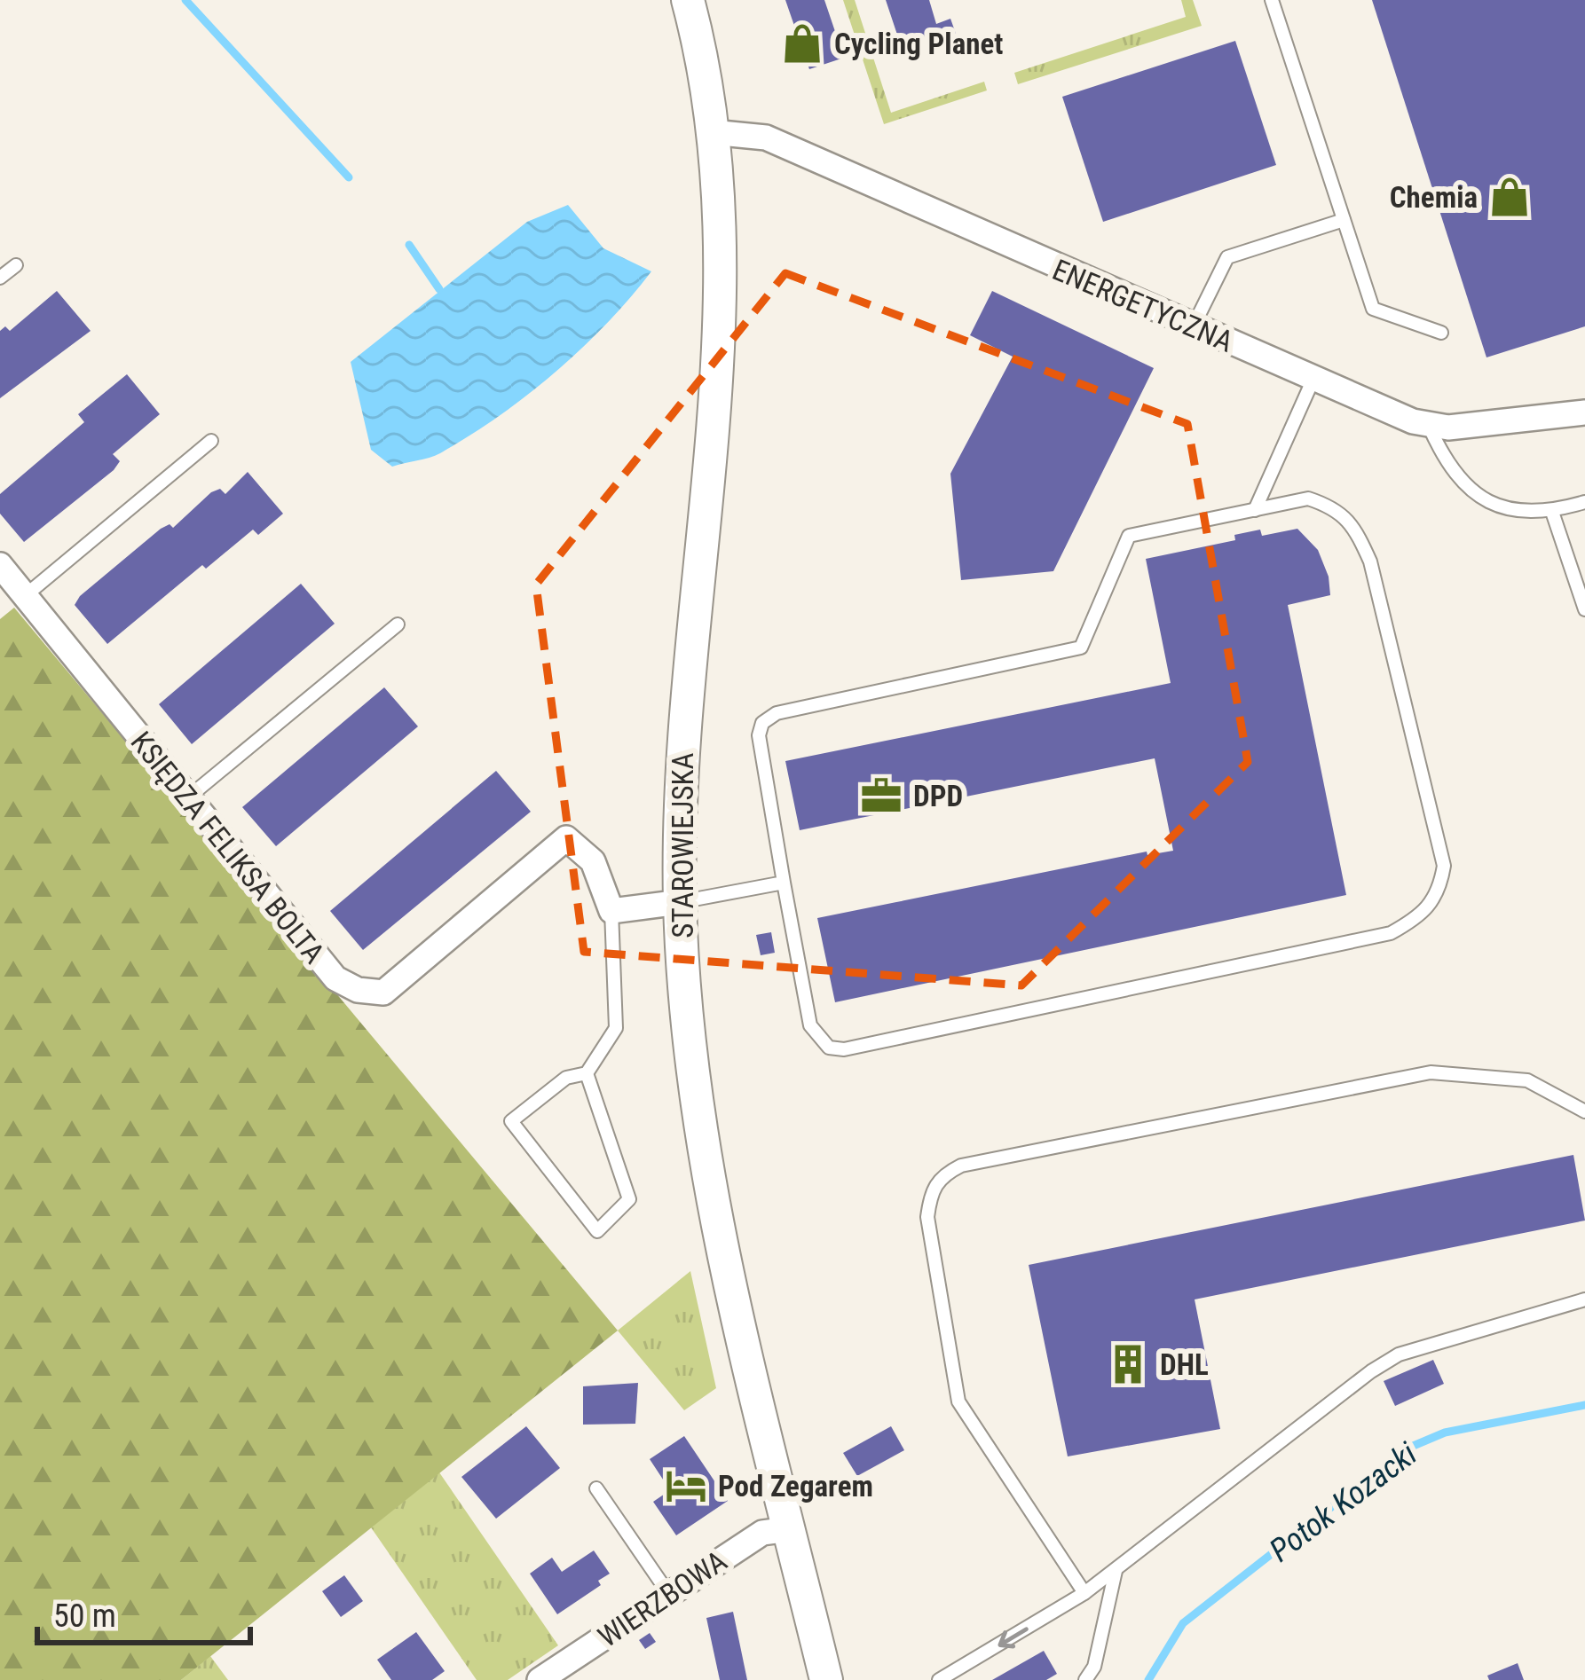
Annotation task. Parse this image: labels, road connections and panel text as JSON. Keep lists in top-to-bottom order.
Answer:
{
  "streets": {
    "street": [
      "ENERGETYCZNA",
      "STAROWIEJSKA",
      "KSIĘDZA FELIKSA BOLTA",
      "WIERZBOWA"
    ]
  },
  "crossings": [
    ["ENERGETYCZNA", "STAROWIEJSKA"],
    ["STAROWIEJSKA", "WIERZBOWA"]
  ],
  "water": ["Potok Kozacki"],
  "places": {
    "shop": ["Cycling Planet", "Chemia"],
    "office": ["DPD"],
    "building": ["DHL"],
    "hotel": ["Pod Zegarem"]
  },
  "scale_bar": "50 m"
}
